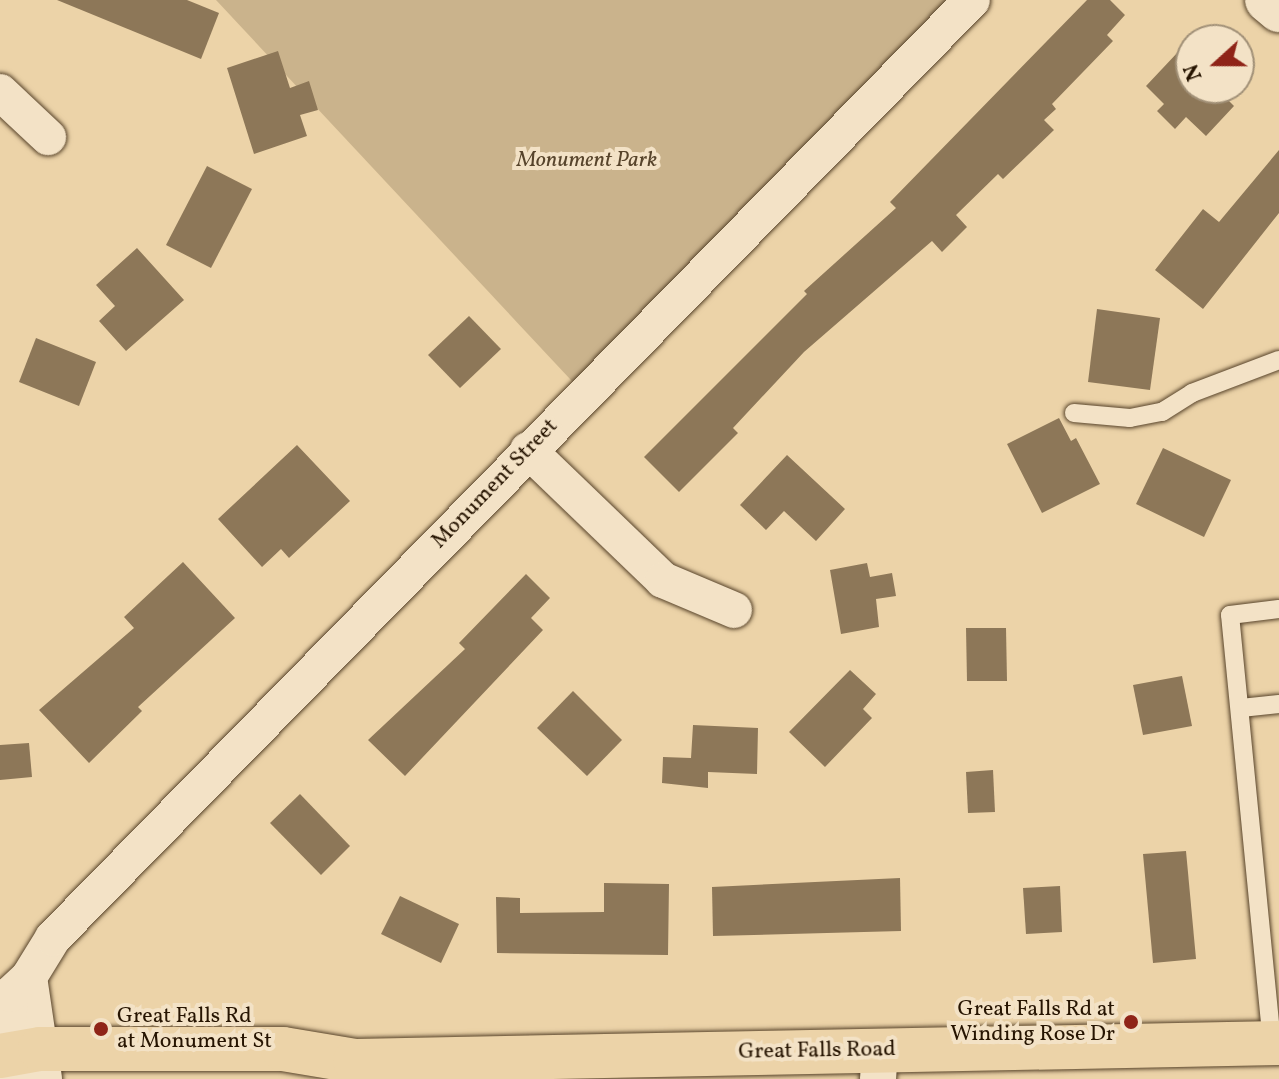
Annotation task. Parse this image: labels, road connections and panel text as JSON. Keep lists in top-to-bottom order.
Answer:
{
  "streets": {
    "main road": ["Great Falls Road"],
    "street": ["Monument Street"]
  },
  "crossings": [
    ["Monument Street", "Great Falls Road"]
  ],
  "parks": ["Monument Park"],
  "places": ["Great Falls Rd at Winding Rose Dr", "Great Falls Rd at Monument St"],
  "north": "left"
}
